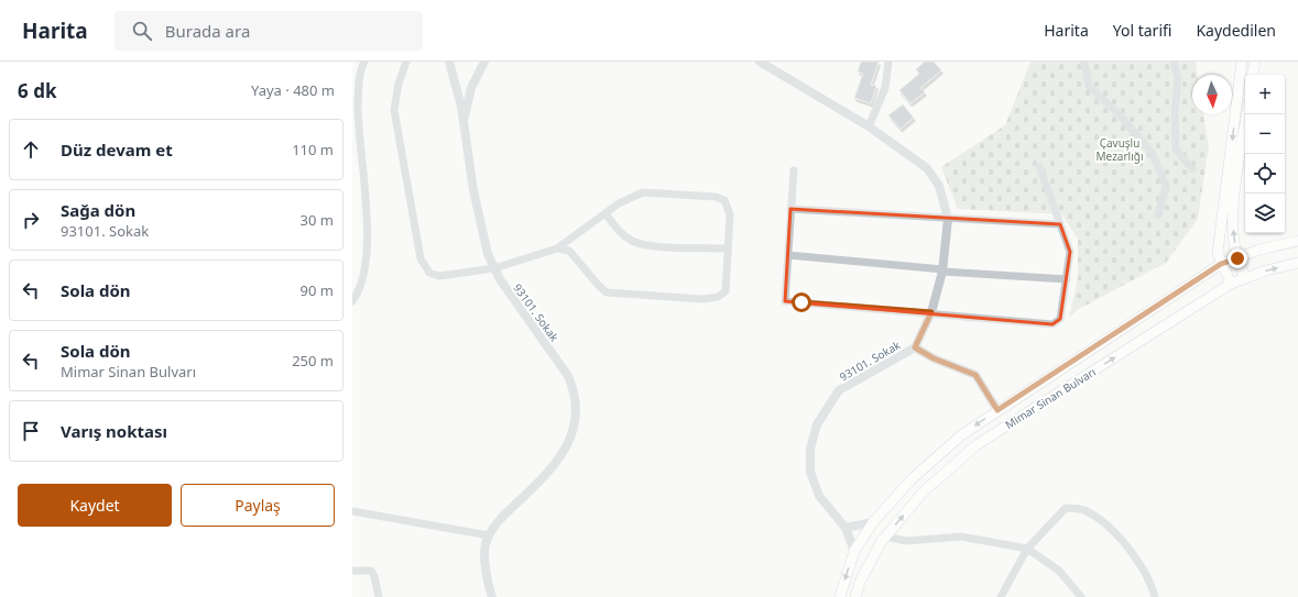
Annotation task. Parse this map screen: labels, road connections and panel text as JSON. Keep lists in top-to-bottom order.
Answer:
{
  "streets": {
    "main road": ["Mimar Sinan Bulvarı"],
    "street": ["93101. Sokak"]
  },
  "crossings": [
    ["93101. Sokak", "Mimar Sinan Bulvarı"]
  ],
  "parks": ["Çavuşlu Mezarlığı"],
  "north": "bottom",
  "page": {
    "header": "Harita",
    "search": "Burada ara",
    "nav": ["Harita", "Yol tarifi", "Kaydedilen"],
    "heading": ["6 dk", "Yaya · 480 m"],
    "map_buttons": ["+", "−"],
    "list": [
      ["Düz devam et", "110 m"],
      ["Sağa dön", "93101. Sokak", "30 m"],
      ["Sola dön", "90 m"],
      ["Sola dön", "Mimar Sinan Bulvarı", "250 m"],
      "Varış noktası"
    ],
    "buttons": ["Kaydet", "Paylaş"]
  }
}
